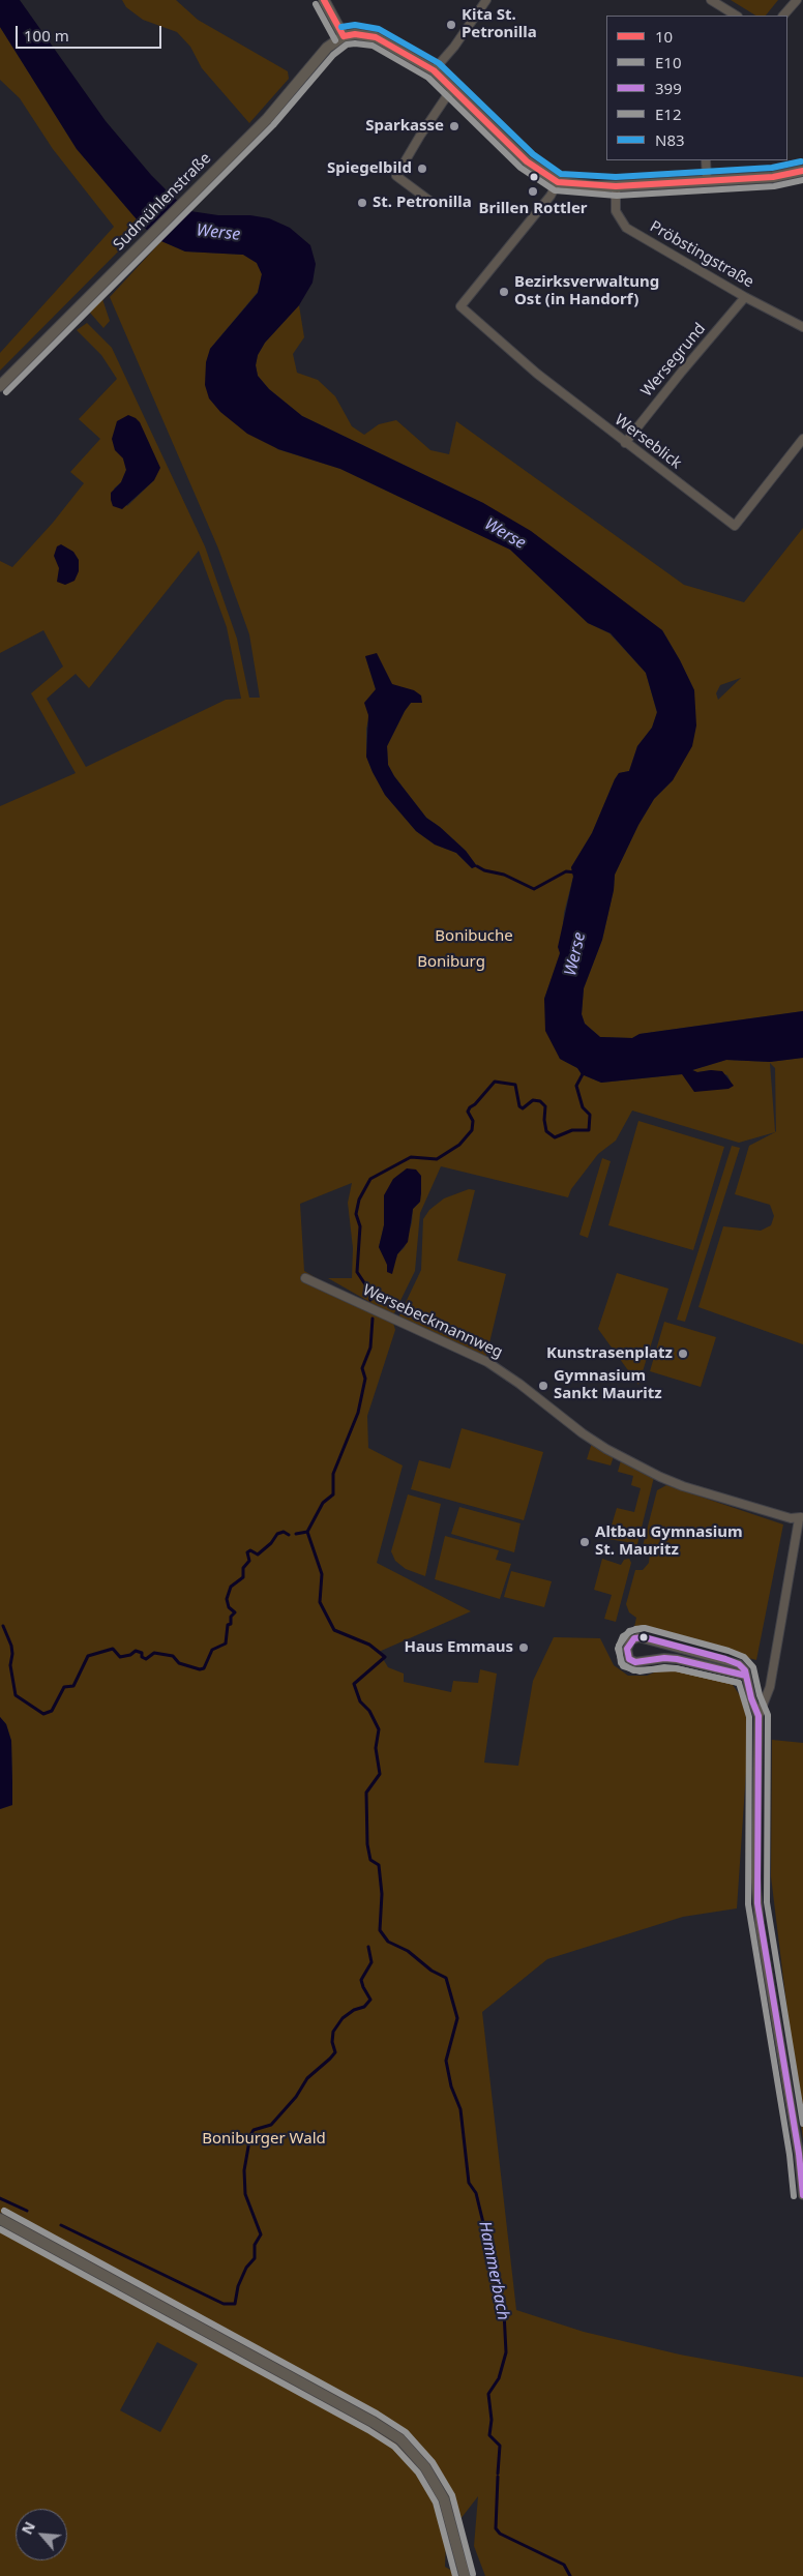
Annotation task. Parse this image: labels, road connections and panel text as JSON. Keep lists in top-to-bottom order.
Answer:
{
  "streets": {
    "street": [
      "Sudmühlenstraße",
      "Pröbstingstraße",
      "Wersegrund",
      "Werseblick",
      "Wersebeckmannweg"
    ]
  },
  "crossings": [
    ["Pröbstingstraße", "Wersegrund"],
    ["Wersegrund", "Werseblick"]
  ],
  "water": ["Werse", "Hammerbach"],
  "parks": ["Bonibuche", "Boniburg", "Boniburger Wald"],
  "places": [
    "Kita St. Petronilla",
    "Sparkasse",
    "Spiegelbild",
    "Brillen Rottler",
    "St. Petronilla",
    "Bezirksverwaltung Ost (in Handorf)",
    "Kunstrasenplatz",
    "Gymnasium Sankt Mauritz",
    "Altbau Gymnasium St. Mauritz",
    "Haus Emmaus"
  ],
  "lines": [
    "transit line 10",
    "transit line E10",
    "transit line N83",
    "transit line E12",
    "transit line 399"
  ],
  "legend": [
    "10",
    "E10",
    "399",
    "E12",
    "N83"
  ],
  "scale_bar": "100 m",
  "north": "top left"
}
